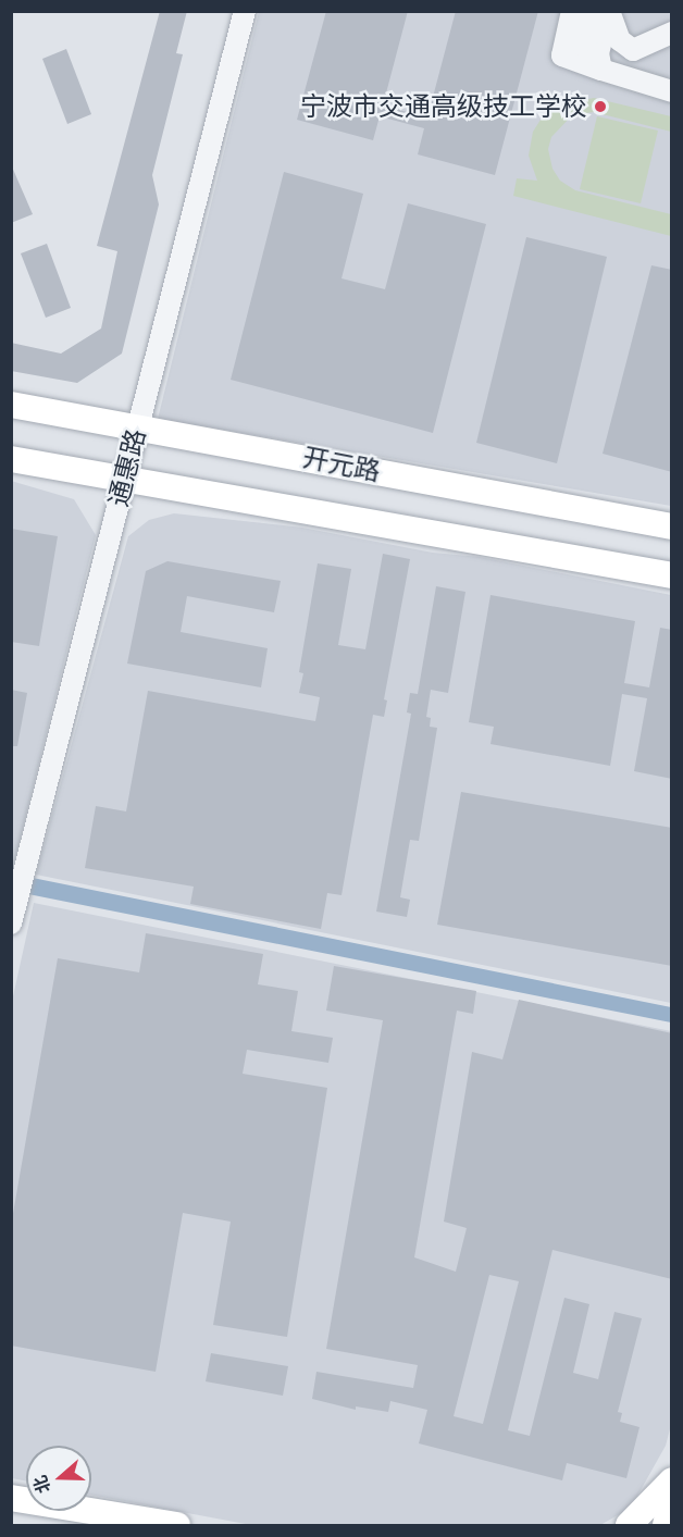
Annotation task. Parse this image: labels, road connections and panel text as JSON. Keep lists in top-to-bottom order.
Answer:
{
  "streets": {
    "main road": ["开元路"],
    "street": ["通惠路"]
  },
  "crossings": [
    ["开元路", "通惠路"]
  ],
  "places": ["宁波市交通高级技工学校"],
  "north": "left"
}
